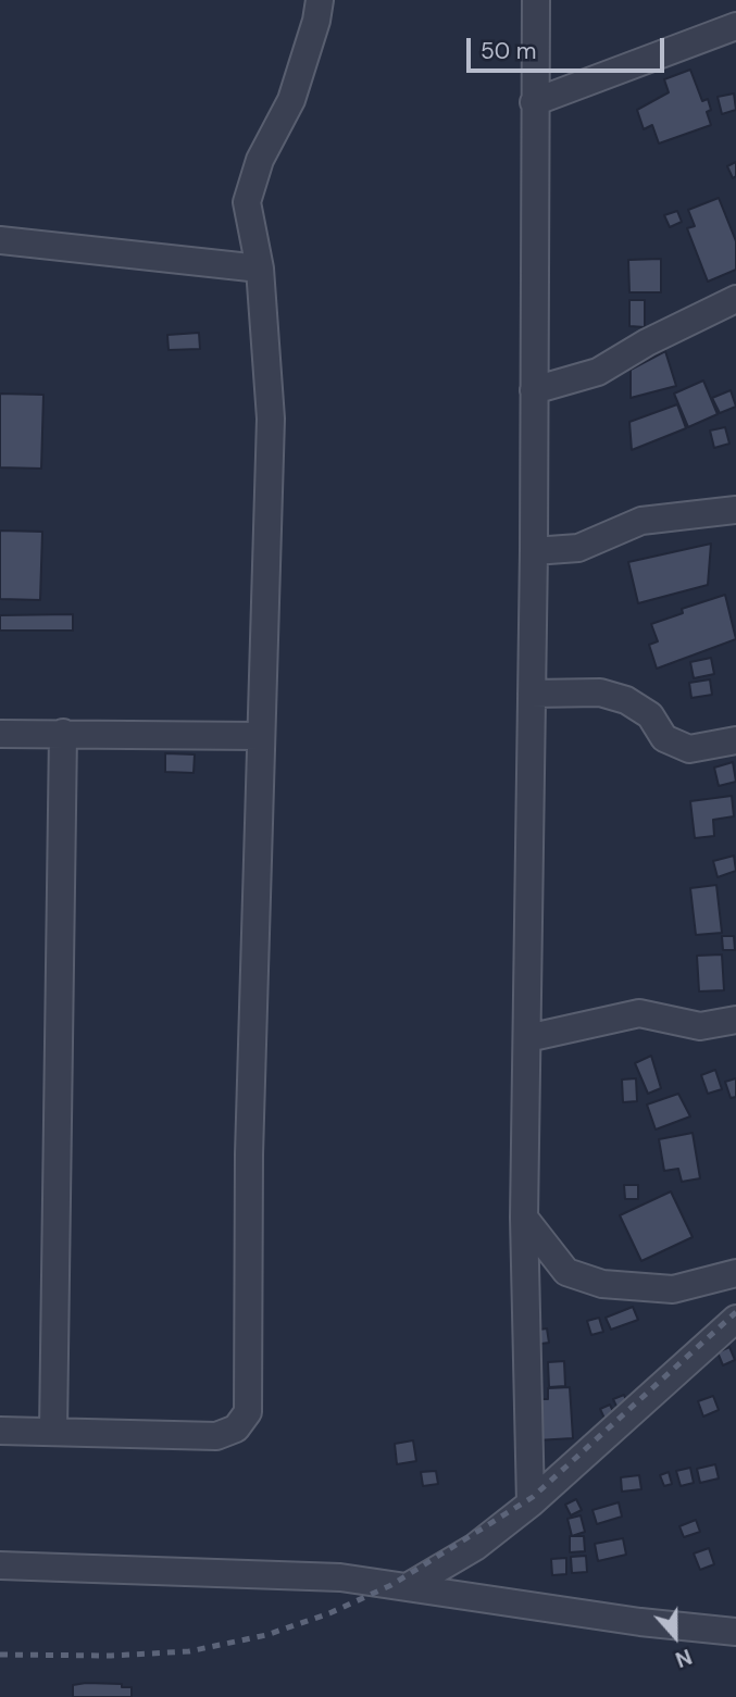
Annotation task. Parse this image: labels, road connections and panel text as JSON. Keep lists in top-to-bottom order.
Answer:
{
  "scale_bar": "50 m",
  "north": "bottom"
}
